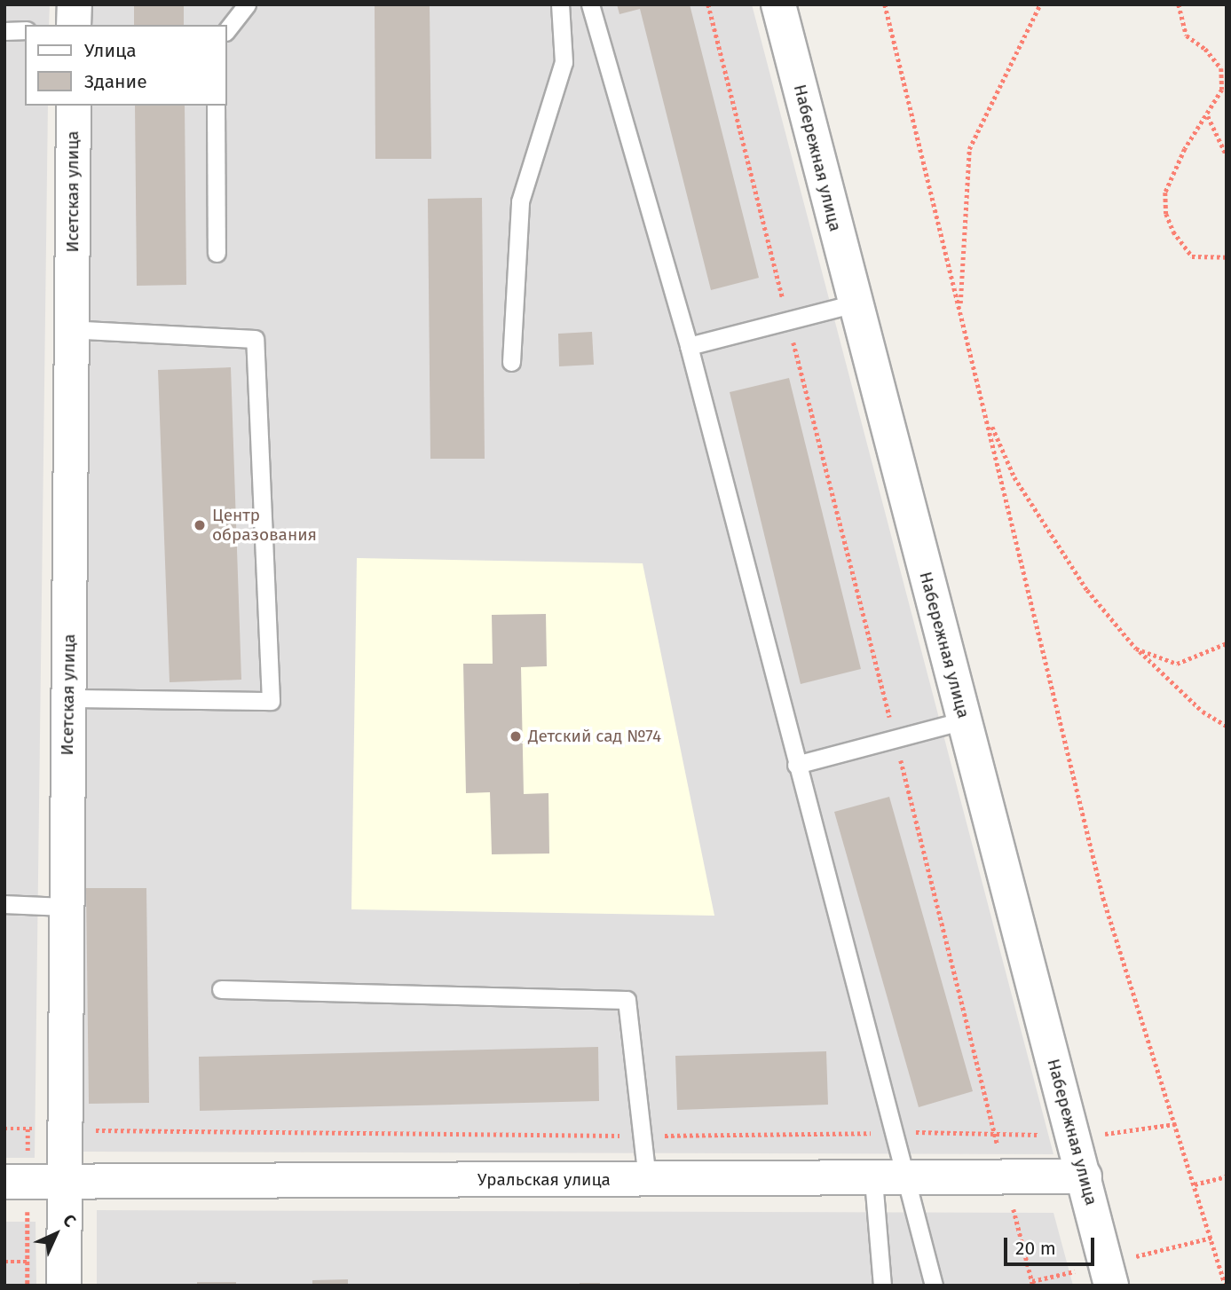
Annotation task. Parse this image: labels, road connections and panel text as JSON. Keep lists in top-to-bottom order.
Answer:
{
  "streets": {
    "street": ["Набережная улица", "Исетская улица", "Уральская улица"]
  },
  "crossings": [
    ["Набережная улица", "Уральская улица"],
    ["Исетская улица", "Уральская улица"]
  ],
  "places": ["Центр образования", "Детский сад №74"],
  "legend": ["Улица", "Здание"],
  "scale_bar": "20 m",
  "north": "top right"
}
